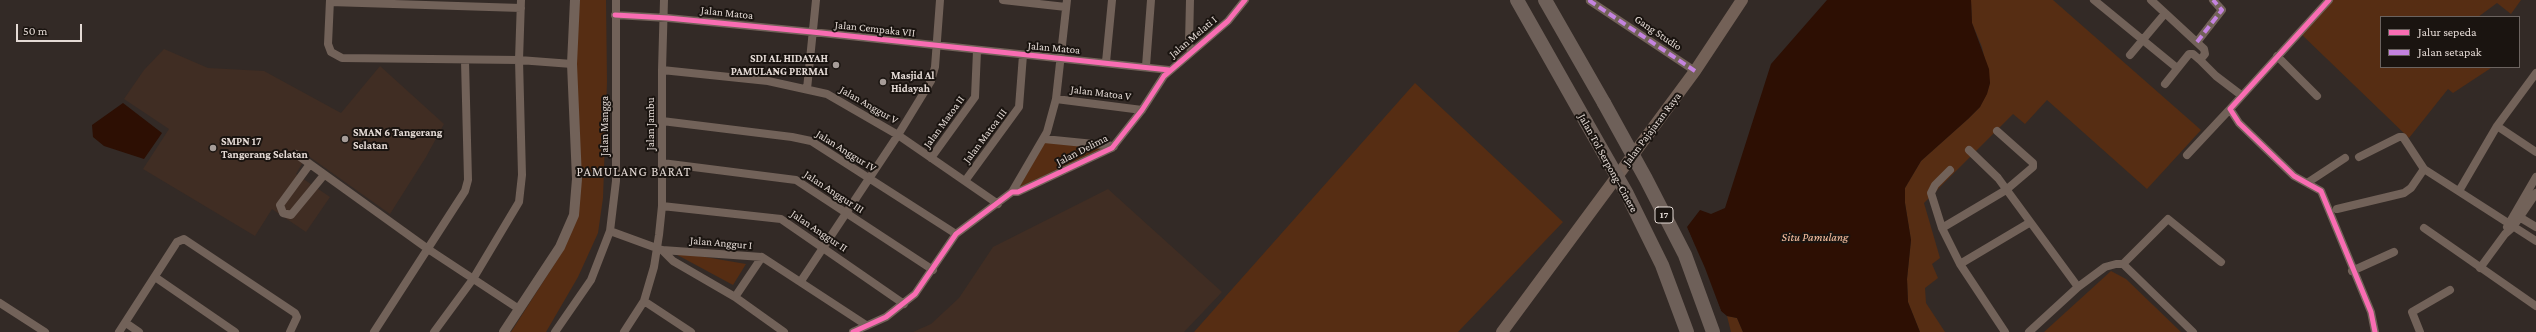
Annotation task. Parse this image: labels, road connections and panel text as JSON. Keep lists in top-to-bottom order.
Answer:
{
  "streets": {
    "highway": ["Jalan Tol Serpong–Cinere", "17"],
    "main road": ["Jalan Pajajaran Raya"],
    "street": [
      "Jalan Matoa",
      "Jalan Cempaka VII",
      "Gang Studio",
      "Jalan Melati I",
      "Jalan Matoa V",
      "Jalan Anggur V",
      "Jalan Matoa II",
      "Jalan Jambu",
      "Jalan Mangga",
      "Jalan Matoa III",
      "Jalan Delima",
      "Jalan Anggur IV",
      "Jalan Anggur III",
      "Jalan Anggur II",
      "Jalan Anggur I"
    ]
  },
  "crossings": [
    ["Jalan Matoa", "Jalan Cempaka VII"],
    ["Jalan Matoa", "Jalan Melati I"],
    ["Jalan Matoa", "Jalan Matoa II"],
    ["Jalan Matoa", "Jalan Jambu"],
    ["Jalan Matoa", "Jalan Mangga"],
    ["Jalan Matoa", "Jalan Matoa III"],
    ["Jalan Matoa", "Jalan Delima"],
    ["Gang Studio", "Jalan Pajajaran Raya"],
    ["Jalan Melati I", "Jalan Delima"],
    ["Jalan Matoa V", "Jalan Delima"],
    ["Jalan Anggur V", "Jalan Matoa II"],
    ["Jalan Anggur V", "Jalan Jambu"],
    ["Jalan Anggur V", "Jalan Matoa III"],
    ["Jalan Anggur V", "Jalan Delima"],
    ["Jalan Jambu", "Jalan Anggur IV"],
    ["Jalan Jambu", "Jalan Anggur III"],
    ["Jalan Jambu", "Jalan Anggur II"],
    ["Jalan Jambu", "Jalan Anggur I"],
    ["Jalan Delima", "Jalan Anggur IV"]
  ],
  "districts": ["PAMULANG BARAT"],
  "water": ["Situ Pamulang"],
  "places": [
    "SDI AL HIDAYAH PAMULANG PERMAI",
    "Masjid Al Hidayah",
    "SMAN 6 Tangerang Selatan",
    "SMPN 17 Tangerang Selatan"
  ],
  "legend": ["Jalur sepeda", "Jalan setapak"],
  "scale_bar": "50 m"
}
